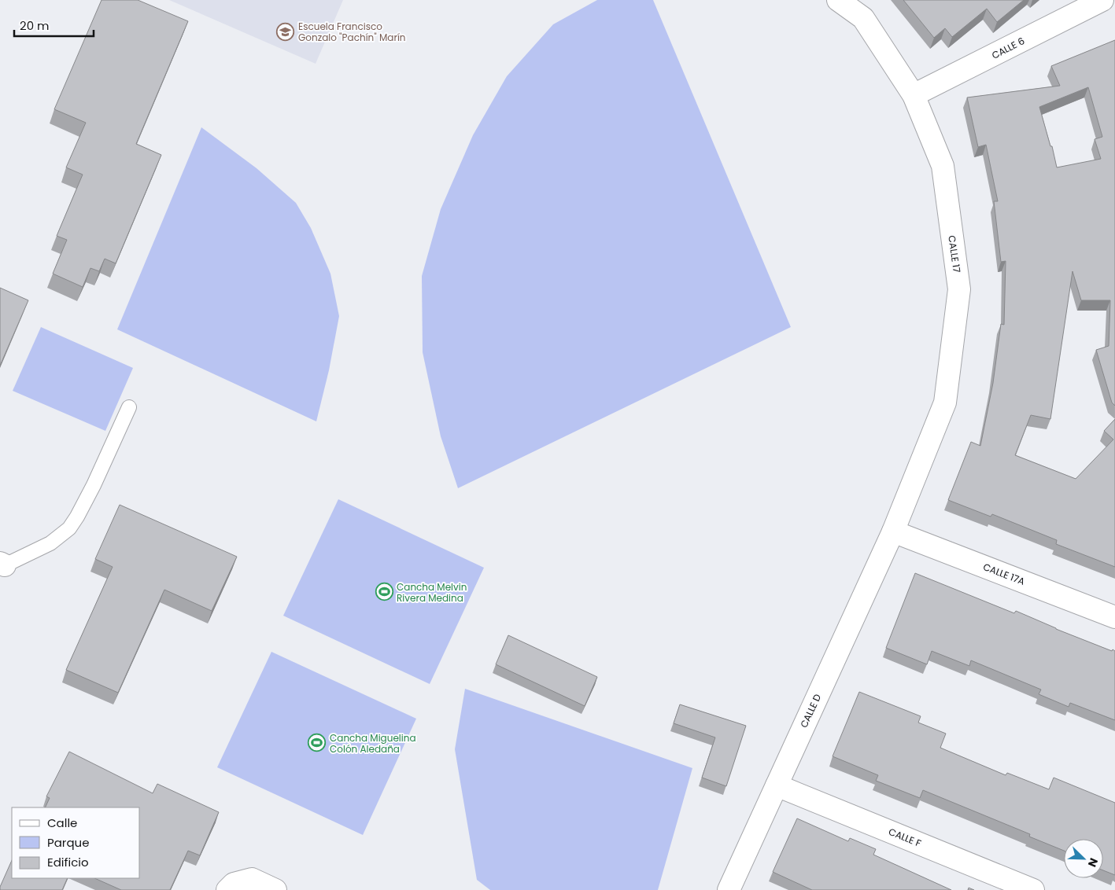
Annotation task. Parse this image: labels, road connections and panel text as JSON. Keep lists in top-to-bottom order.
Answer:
{
  "streets": {
    "street": [
      "CALLE 6",
      "CALLE 17",
      "CALLE 17A",
      "CALLE D",
      "CALLE F"
    ]
  },
  "crossings": [
    ["CALLE 6", "CALLE 17"],
    ["CALLE 17", "CALLE 17A"],
    ["CALLE 17", "CALLE D"],
    ["CALLE 17A", "CALLE D"],
    ["CALLE D", "CALLE F"]
  ],
  "places": {
    "school or university": ["Escuela Francisco Gonzalo \"Pachín\" Marín"],
    "sports": ["Cancha Melvin Rivera Medina", "Cancha Miguelina Colón Aledaña"]
  },
  "legend": ["Calle", "Parque", "Edificio"],
  "scale_bar": "20 m",
  "north": "bottom right"
}
